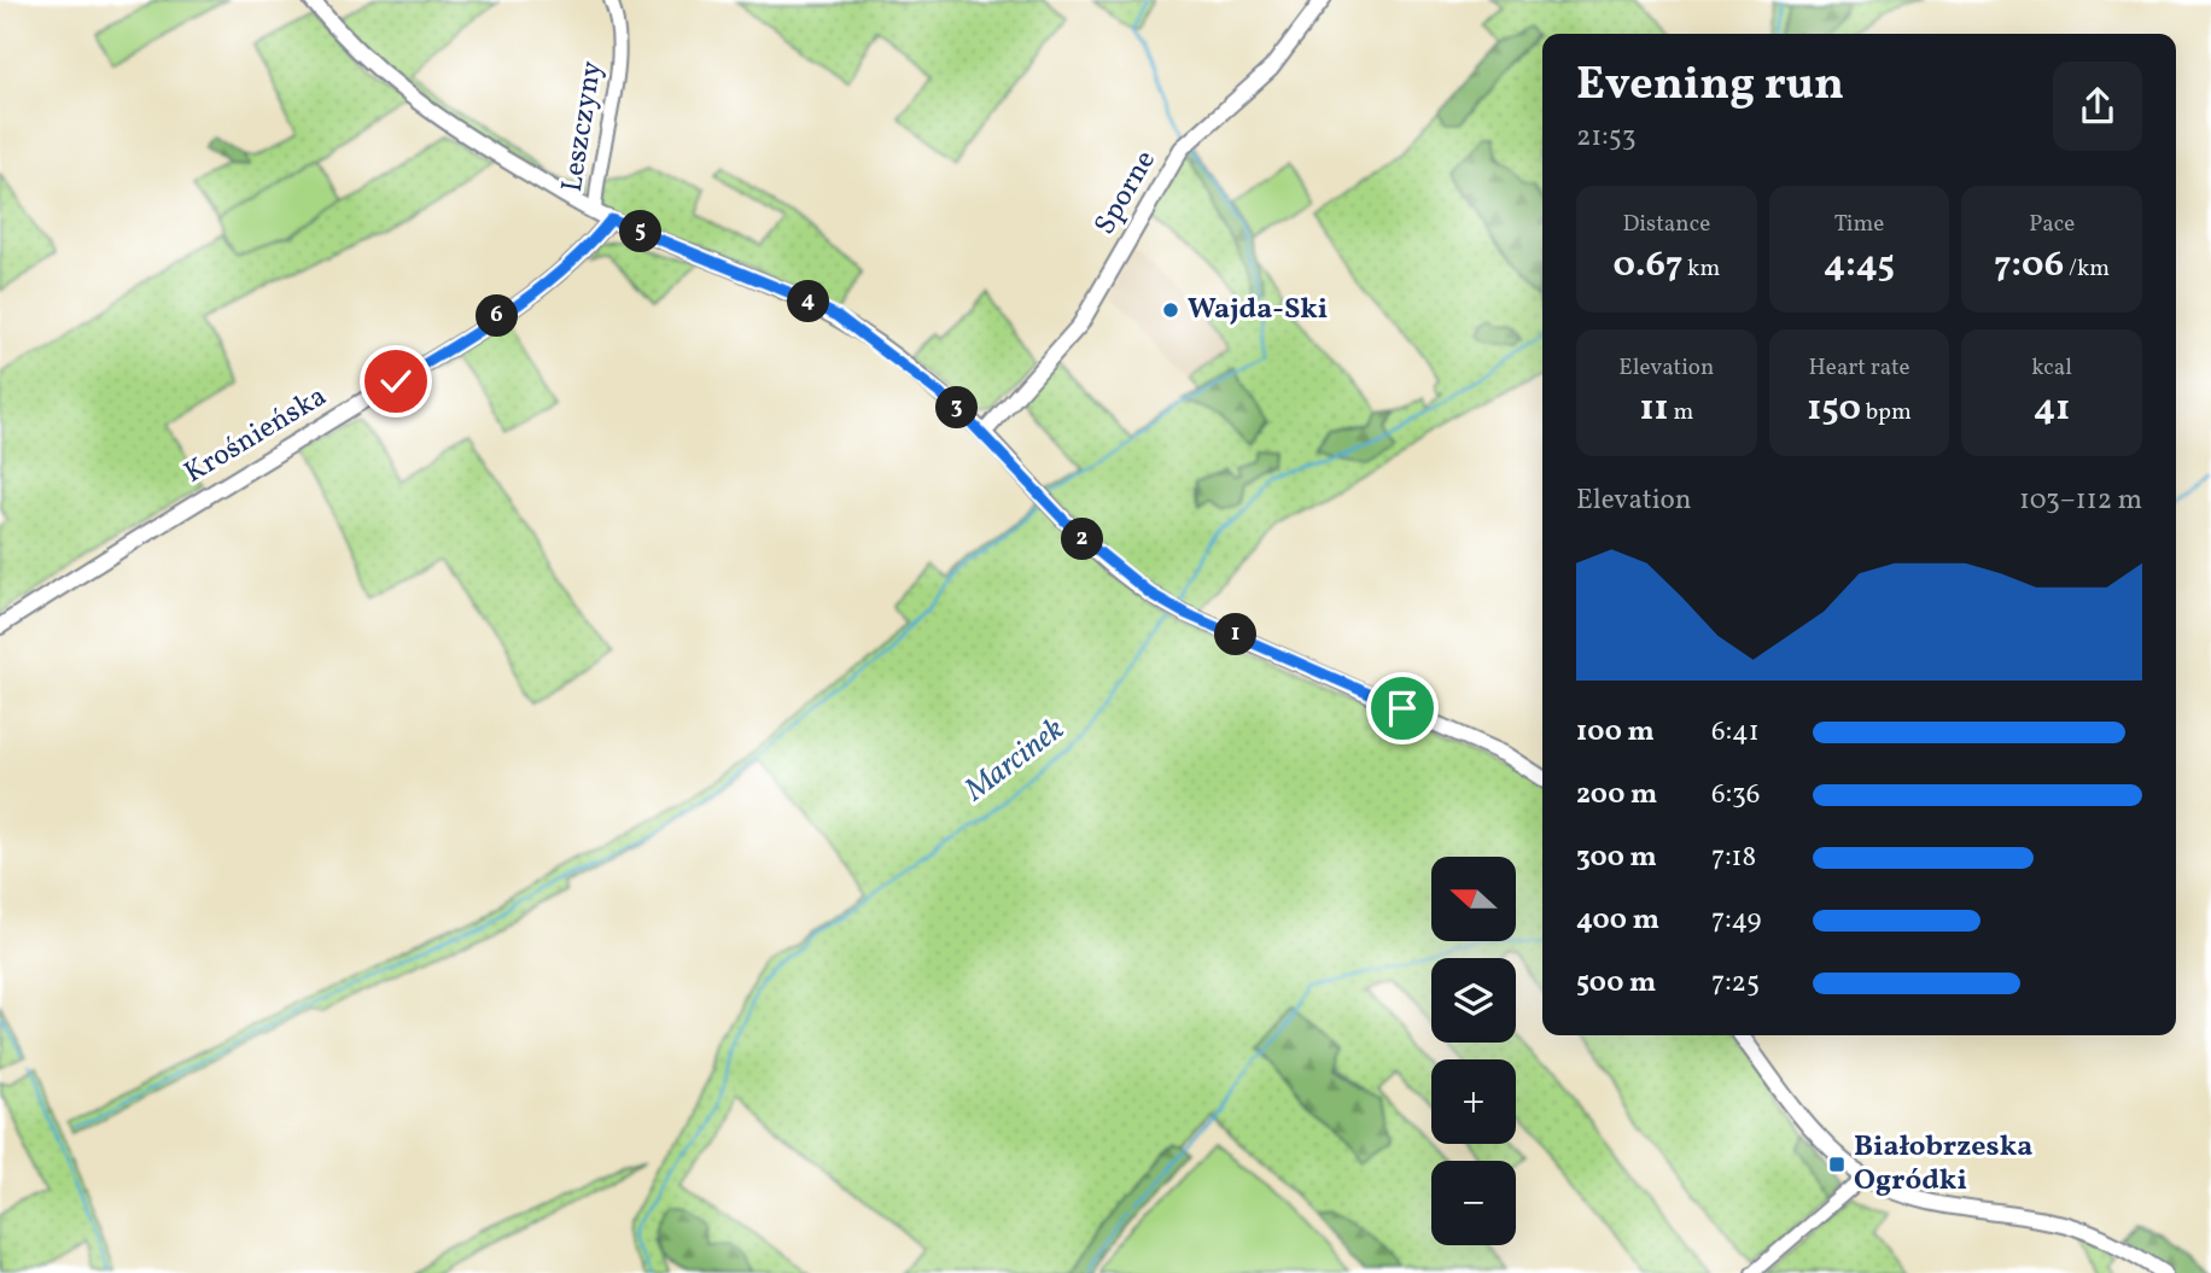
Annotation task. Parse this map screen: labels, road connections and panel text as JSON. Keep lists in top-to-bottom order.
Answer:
{
  "streets": {
    "street": ["Leszczyny", "Sporne", "Krośnieńska"]
  },
  "water": ["Marcinek"],
  "places": {
    "other": ["Wajda-Ski"],
    "transit": ["Białobrzeska Ogródki"]
  },
  "north": "left",
  "page": {
    "heading": ["Evening run", "21:53"],
    "stats": [
      ["Distance", "0.67 km"],
      ["Time", "4:45"],
      ["Pace", "7:06 /km"],
      ["Elevation", "11 m"],
      ["Heart rate", "150 bpm"],
      ["kcal", "41"]
    ],
    "pins": [
      "5",
      "4",
      "6",
      "3",
      "2",
      "1"
    ],
    "chart": ["Elevation", "103–112 m"],
    "list": [
      {
        "name": "100 m",
        "note": "6:41"
      },
      {
        "name": "200 m",
        "note": "6:36"
      },
      {
        "name": "300 m",
        "note": "7:18"
      },
      {
        "name": "400 m",
        "note": "7:49"
      },
      {
        "name": "500 m",
        "note": "7:25"
      }
    ],
    "map_buttons": ["+", "−"]
  }
}
